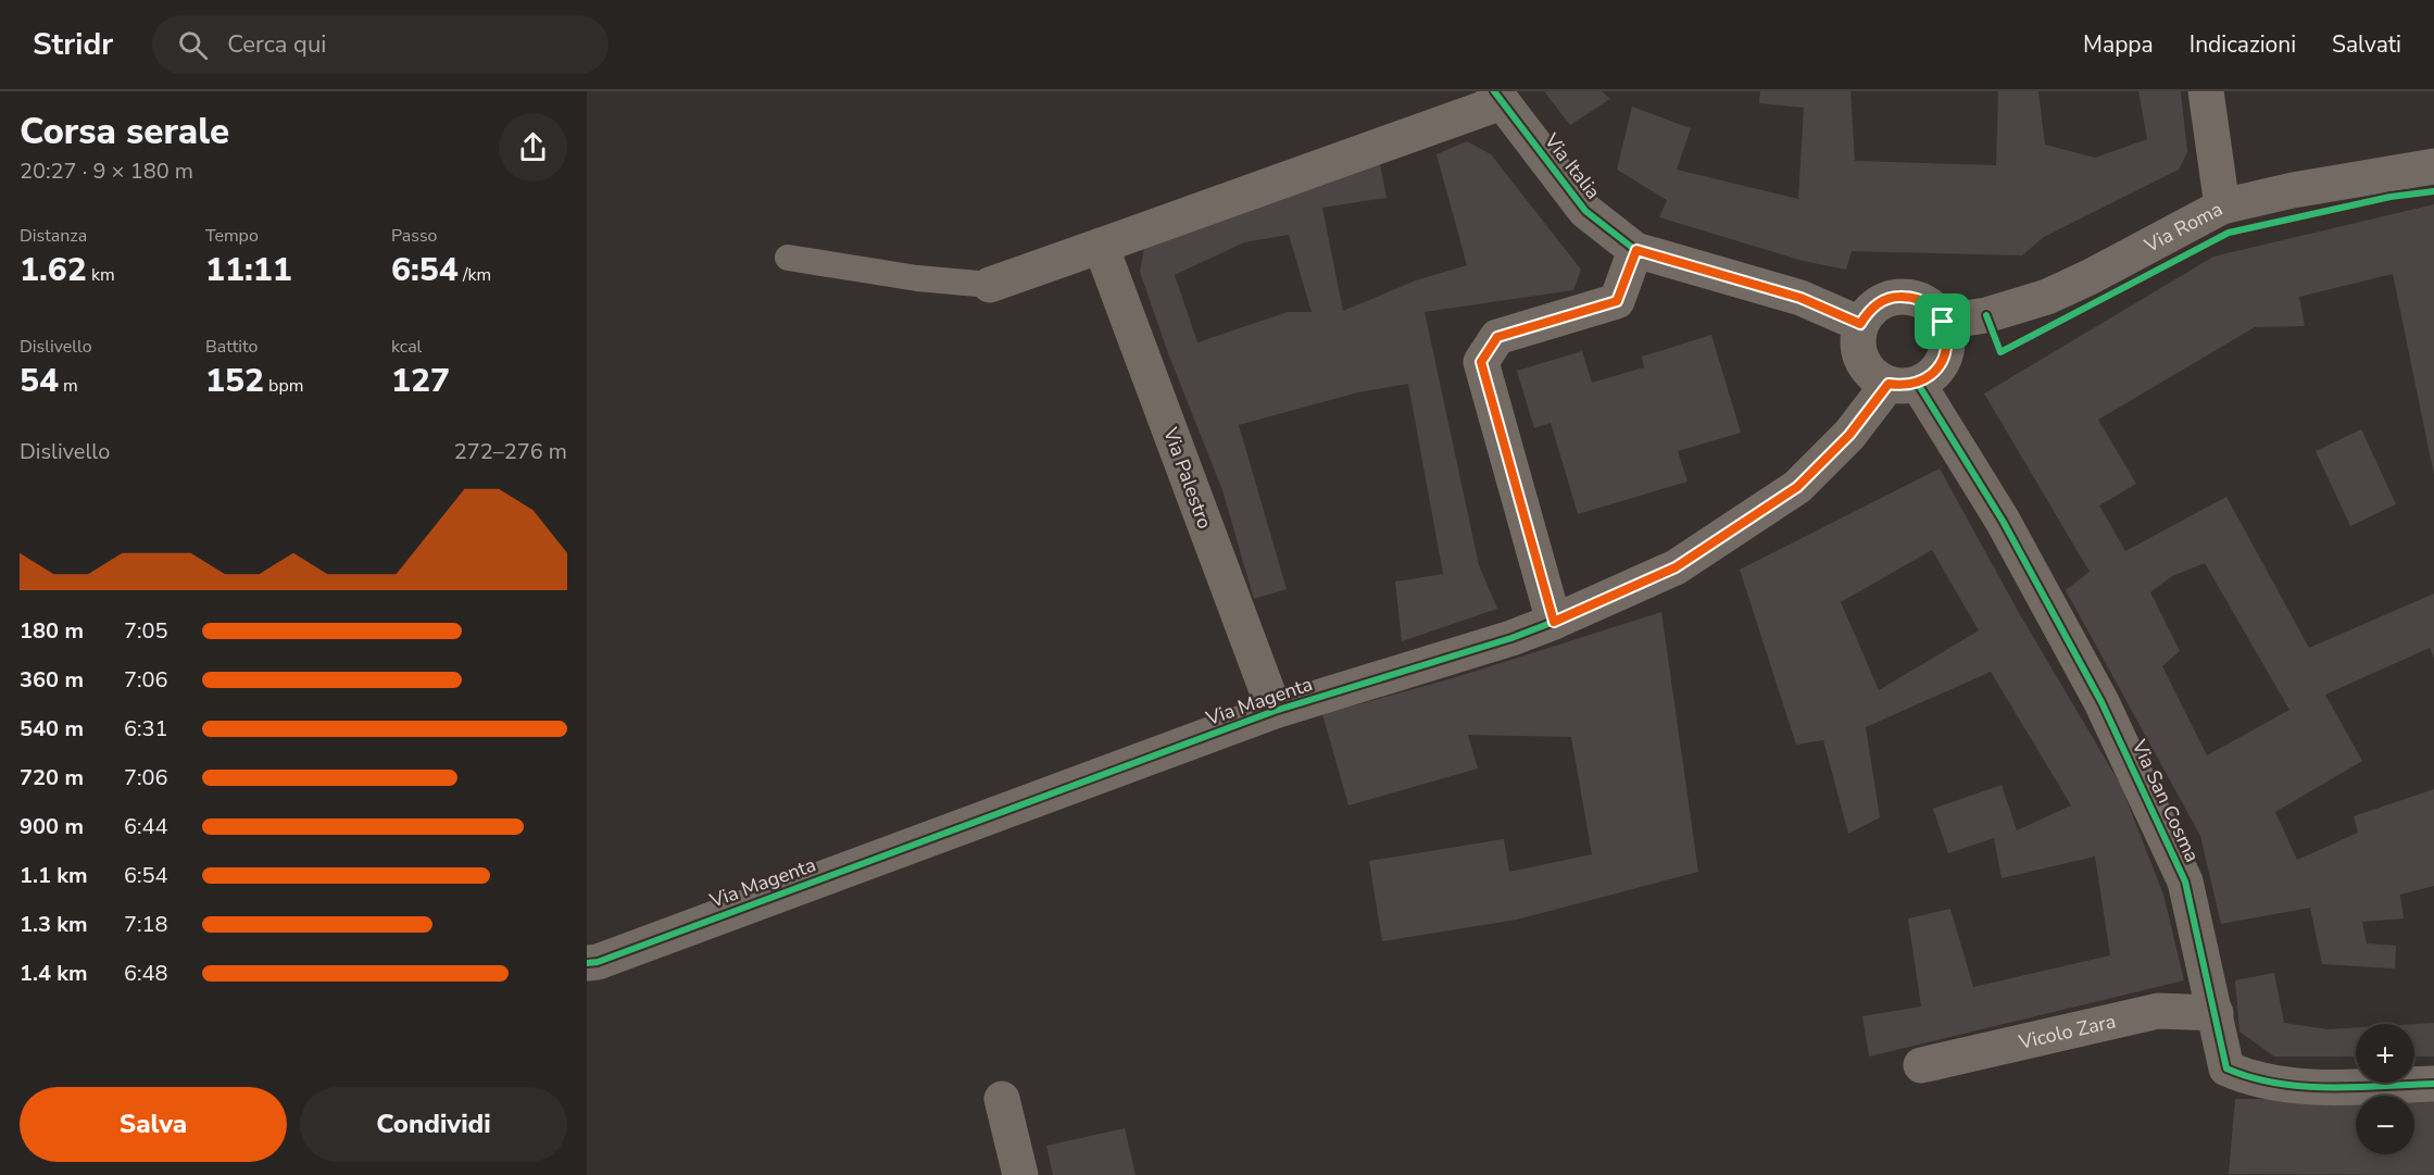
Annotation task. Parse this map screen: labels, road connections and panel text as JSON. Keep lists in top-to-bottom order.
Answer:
{
  "streets": {
    "street": [
      "Via Italia",
      "Via Roma",
      "Via Palestro",
      "Via Magenta",
      "Via San Cosma",
      "Vicolo Zara"
    ]
  },
  "crossings": [
    ["Via Roma", "Via Magenta"],
    ["Via Roma", "Via San Cosma"],
    ["Via Palestro", "Via Magenta"],
    ["Via Magenta", "Via San Cosma"],
    ["Via San Cosma", "Vicolo Zara"]
  ],
  "page": {
    "header": "Stridr",
    "search": "Cerca qui",
    "nav": ["Mappa", "Indicazioni", "Salvati"],
    "heading": ["Corsa serale", "20:27 · 9 × 180 m"],
    "stats": [
      ["Distanza", "1.62 km"],
      ["Tempo", "11:11"],
      ["Passo", "6:54 /km"],
      ["Dislivello", "54 m"],
      ["Battito", "152 bpm"],
      ["kcal", "127"]
    ],
    "chart": ["Dislivello", "272–276 m"],
    "list": [
      {
        "name": "180 m",
        "note": "7:05"
      },
      {
        "name": "360 m",
        "note": "7:06"
      },
      {
        "name": "540 m",
        "note": "6:31"
      },
      {
        "name": "720 m",
        "note": "7:06"
      },
      {
        "name": "900 m",
        "note": "6:44"
      },
      {
        "name": "1.1 km",
        "note": "6:54"
      },
      {
        "name": "1.3 km",
        "note": "7:18"
      },
      {
        "name": "1.4 km",
        "note": "6:48"
      }
    ],
    "map_buttons": ["+", "−"],
    "buttons": ["Salva", "Condividi"]
  }
}
